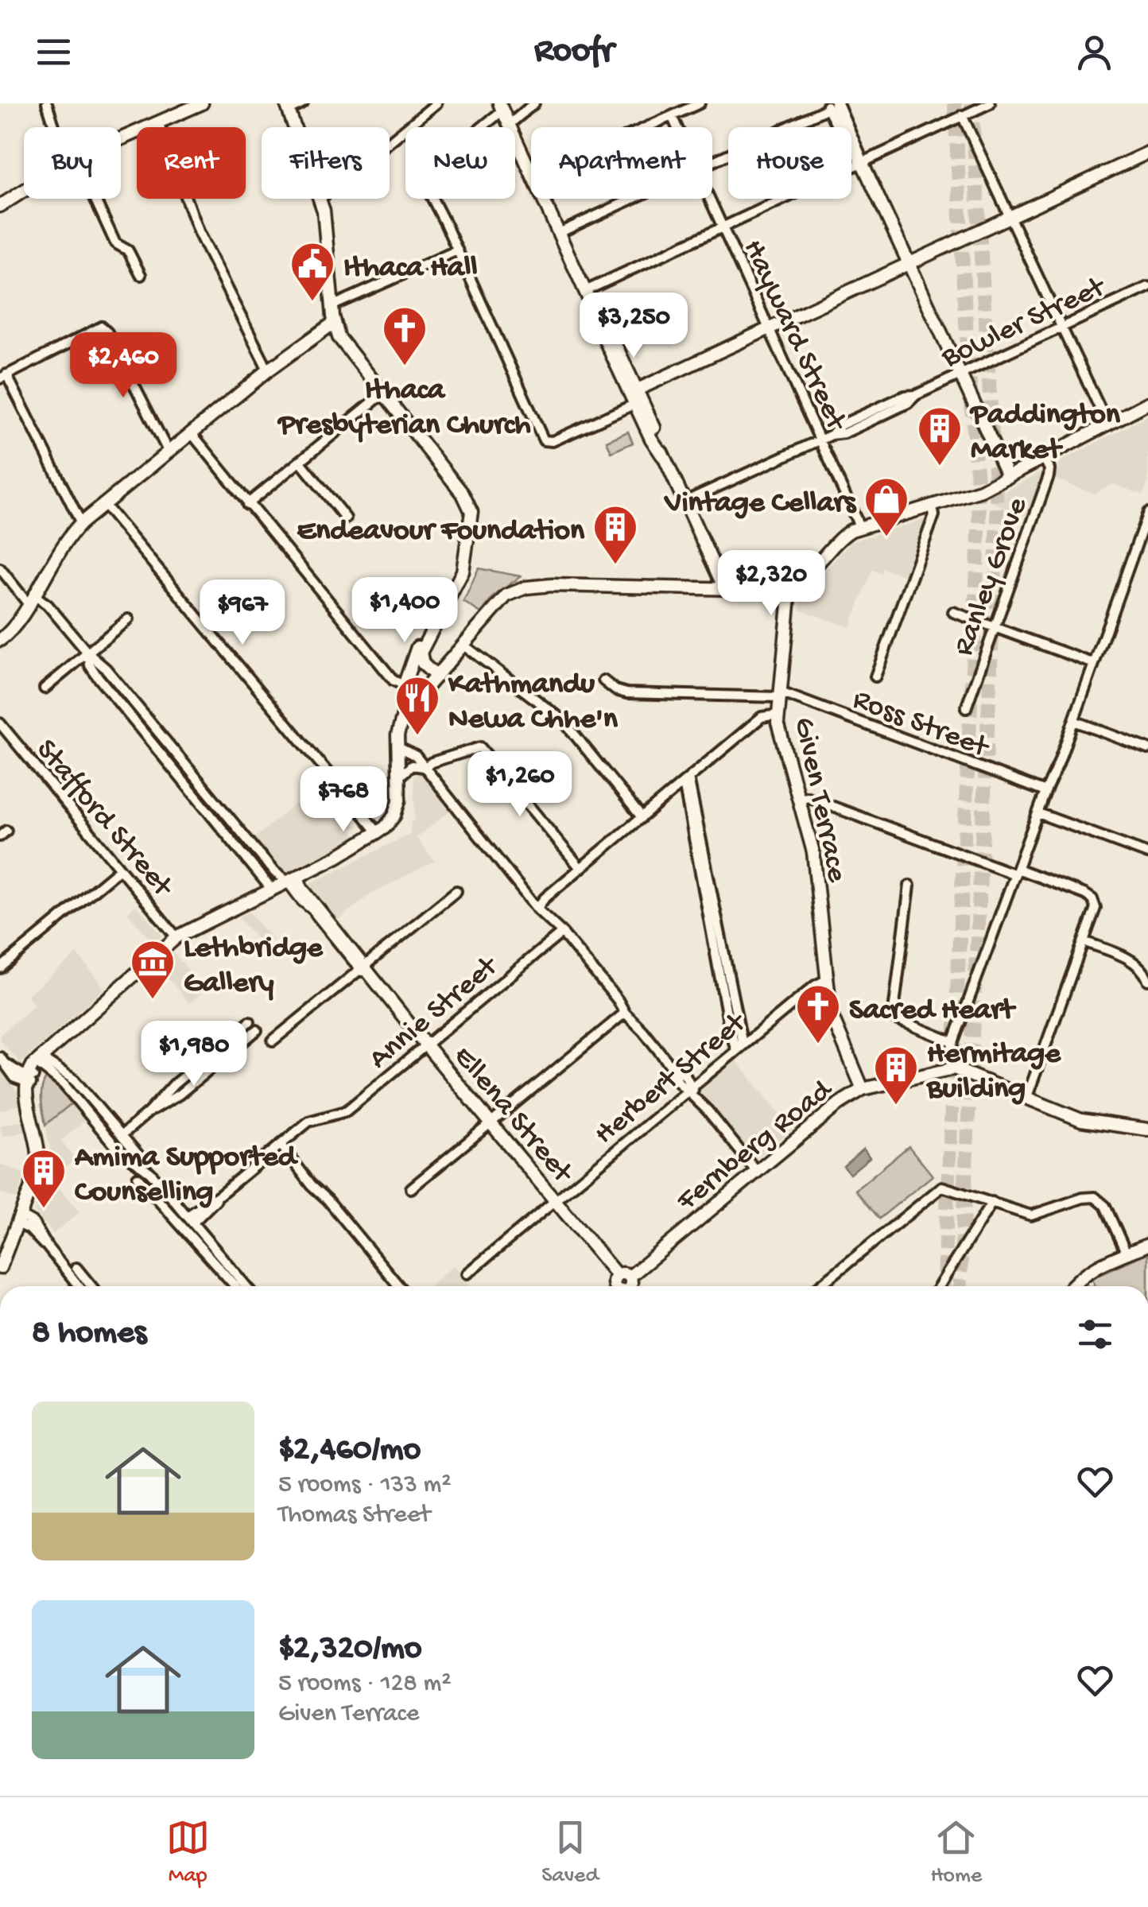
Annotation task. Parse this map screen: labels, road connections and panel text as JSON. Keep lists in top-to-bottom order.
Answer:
{
  "streets": {
    "street": [
      "Bowler Street",
      "Hayward Street",
      "Ranley Grove",
      "Ross Street",
      "Given Terrace",
      "Stafford Street",
      "Annie Street",
      "Herbert Street",
      "Ellena Street",
      "Fernberg Road"
    ]
  },
  "crossings": [
    ["Bowler Street", "Hayward Street"],
    ["Ross Street", "Given Terrace"],
    ["Given Terrace", "Herbert Street"],
    ["Given Terrace", "Fernberg Road"],
    ["Annie Street", "Ellena Street"],
    ["Herbert Street", "Ellena Street"],
    ["Ellena Street", "Fernberg Road"]
  ],
  "places": {
    "public building": ["Ithaca Hall"],
    "church": ["Ithaca Presbyterian Church", "Sacred Heart"],
    "building": [
      "Paddington Market",
      "Endeavour Foundation",
      "Hermitage Building",
      "Amima Supported Counselling"
    ],
    "shop": ["Vintage Cellars"],
    "restaurant": ["Kathmandu Newa Chhe'n"],
    "museum": ["Lethbridge Gallery"]
  },
  "page": {
    "header": "Roofr",
    "chip": [
      "Buy",
      "Rent",
      "Filters",
      "New",
      "Apartment",
      "House"
    ],
    "price": [
      "$3,250",
      "$2,460",
      "$2,320",
      "$1,400",
      "$967",
      "$1,260",
      "$768",
      "$1,980"
    ],
    "heading": "8 homes",
    "list": [
      {
        "name": "$2,460/mo",
        "note": "5 rooms · 133 m² · Thomas Street"
      },
      {
        "name": "$2,320/mo",
        "note": "5 rooms · 128 m² · Given Terrace"
      }
    ],
    "tabs": ["Map", "Saved", "Home"]
  }
}
